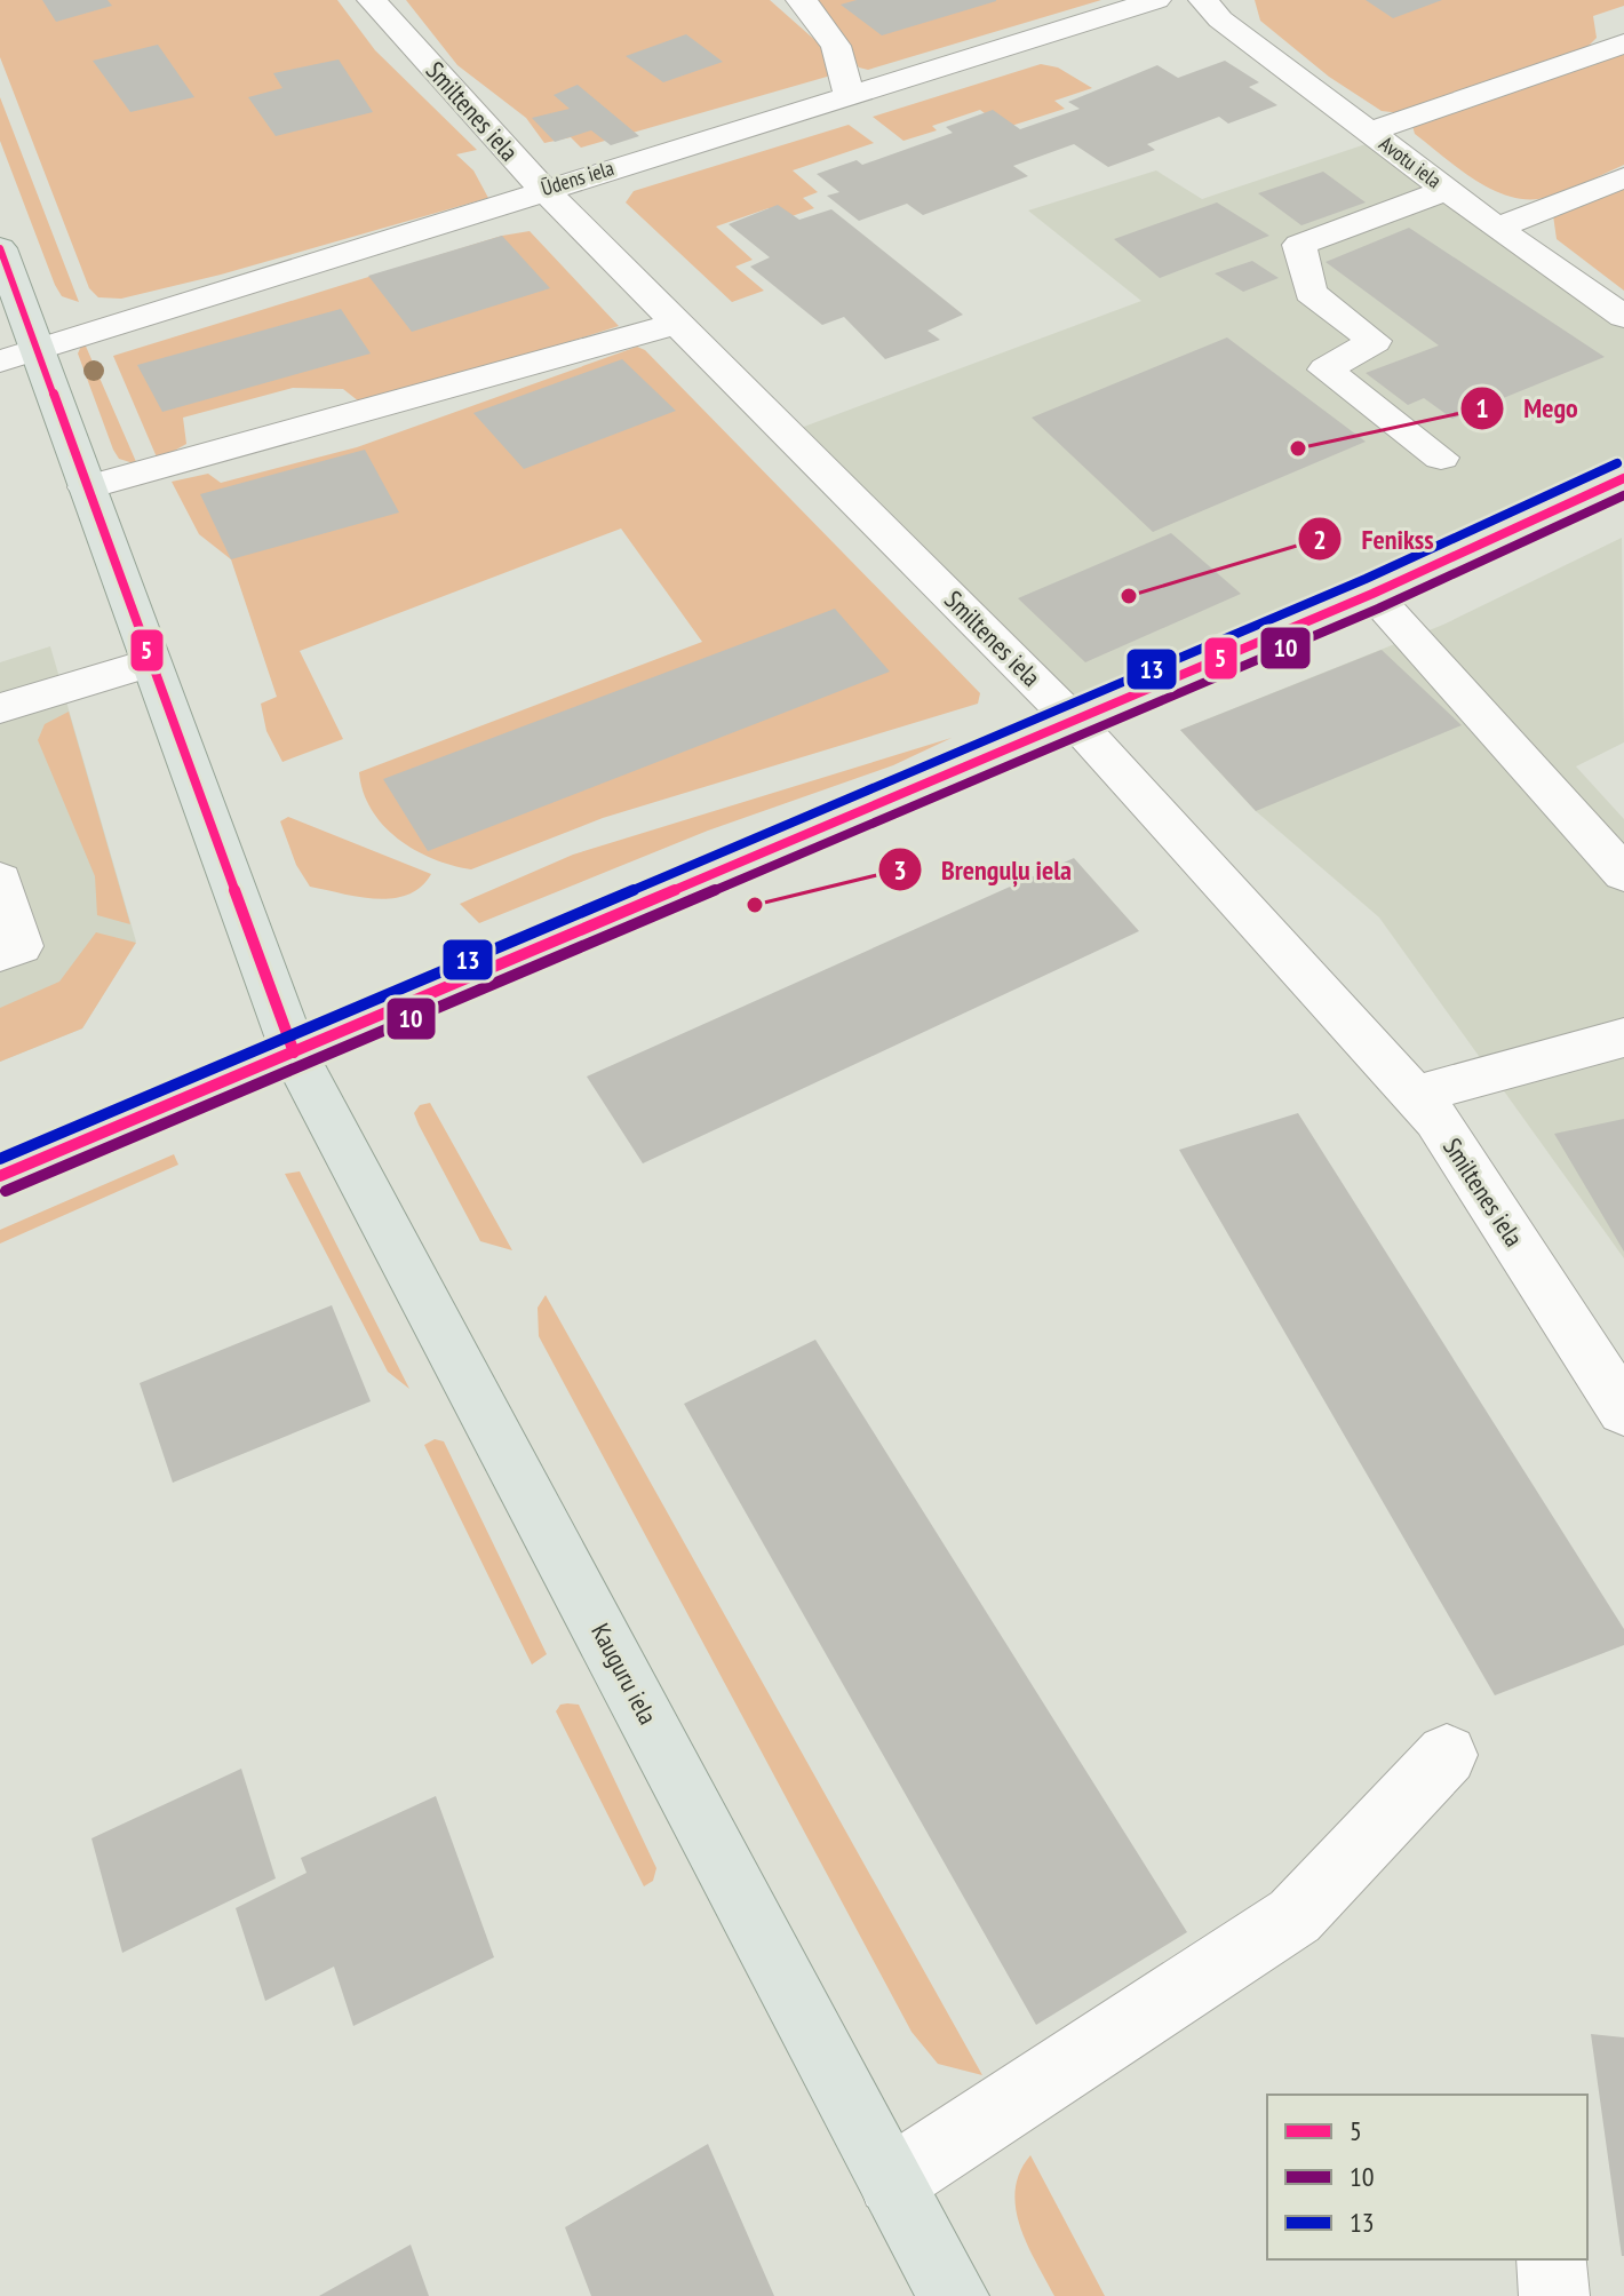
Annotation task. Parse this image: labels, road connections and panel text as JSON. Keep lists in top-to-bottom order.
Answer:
{
  "streets": {
    "main road": ["Kauguru iela"],
    "street": ["Smiltenes iela", "Avotu iela", "Ūdens iela"]
  },
  "crossings": [
    ["Smiltenes iela", "Ūdens iela"],
    ["Ūdens iela", "Kauguru iela"]
  ],
  "places": ["Mego", "Fenikss", "Brenguļu iela"],
  "lines": ["transit line 5", "transit line 13", "transit line 10"],
  "legend": ["5", "10", "13"]
}
